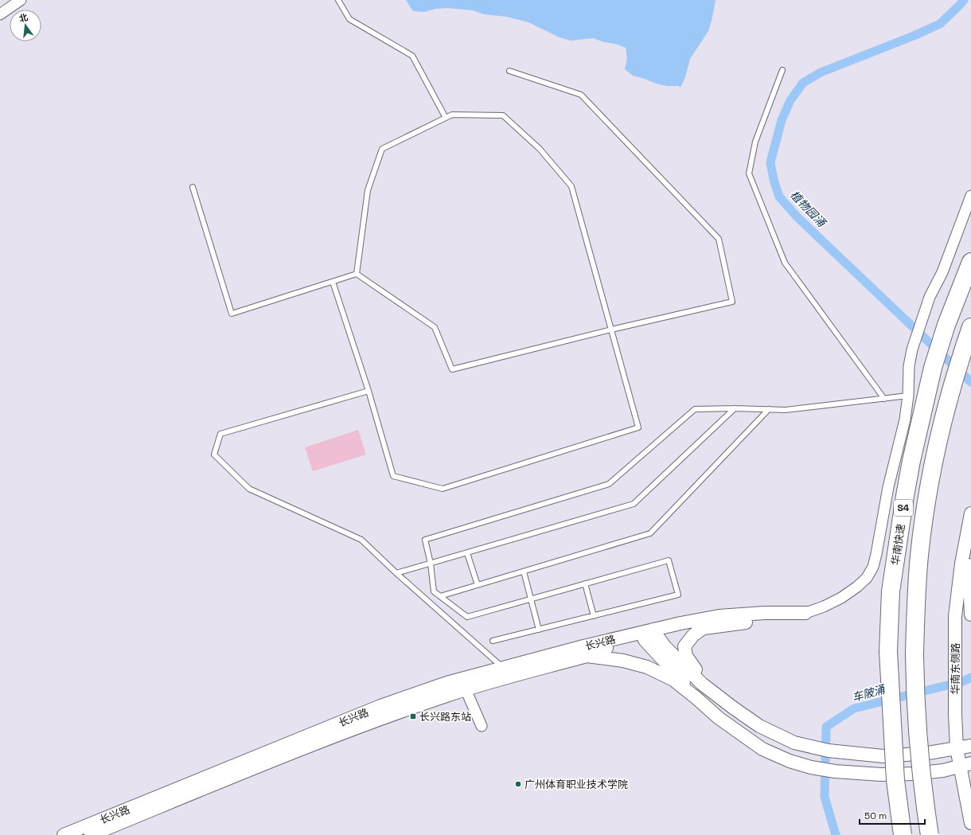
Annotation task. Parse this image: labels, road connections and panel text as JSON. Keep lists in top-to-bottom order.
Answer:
{
  "streets": {
    "highway": ["S4", "华南快速"],
    "street": ["长兴路", "华南东侧路"]
  },
  "water": ["植物园涌", "车陂涌"],
  "places": {
    "transit": ["长兴路东站"],
    "other": ["广州体育职业技术学院"]
  },
  "scale_bar": "50 m",
  "north": "top"
}
